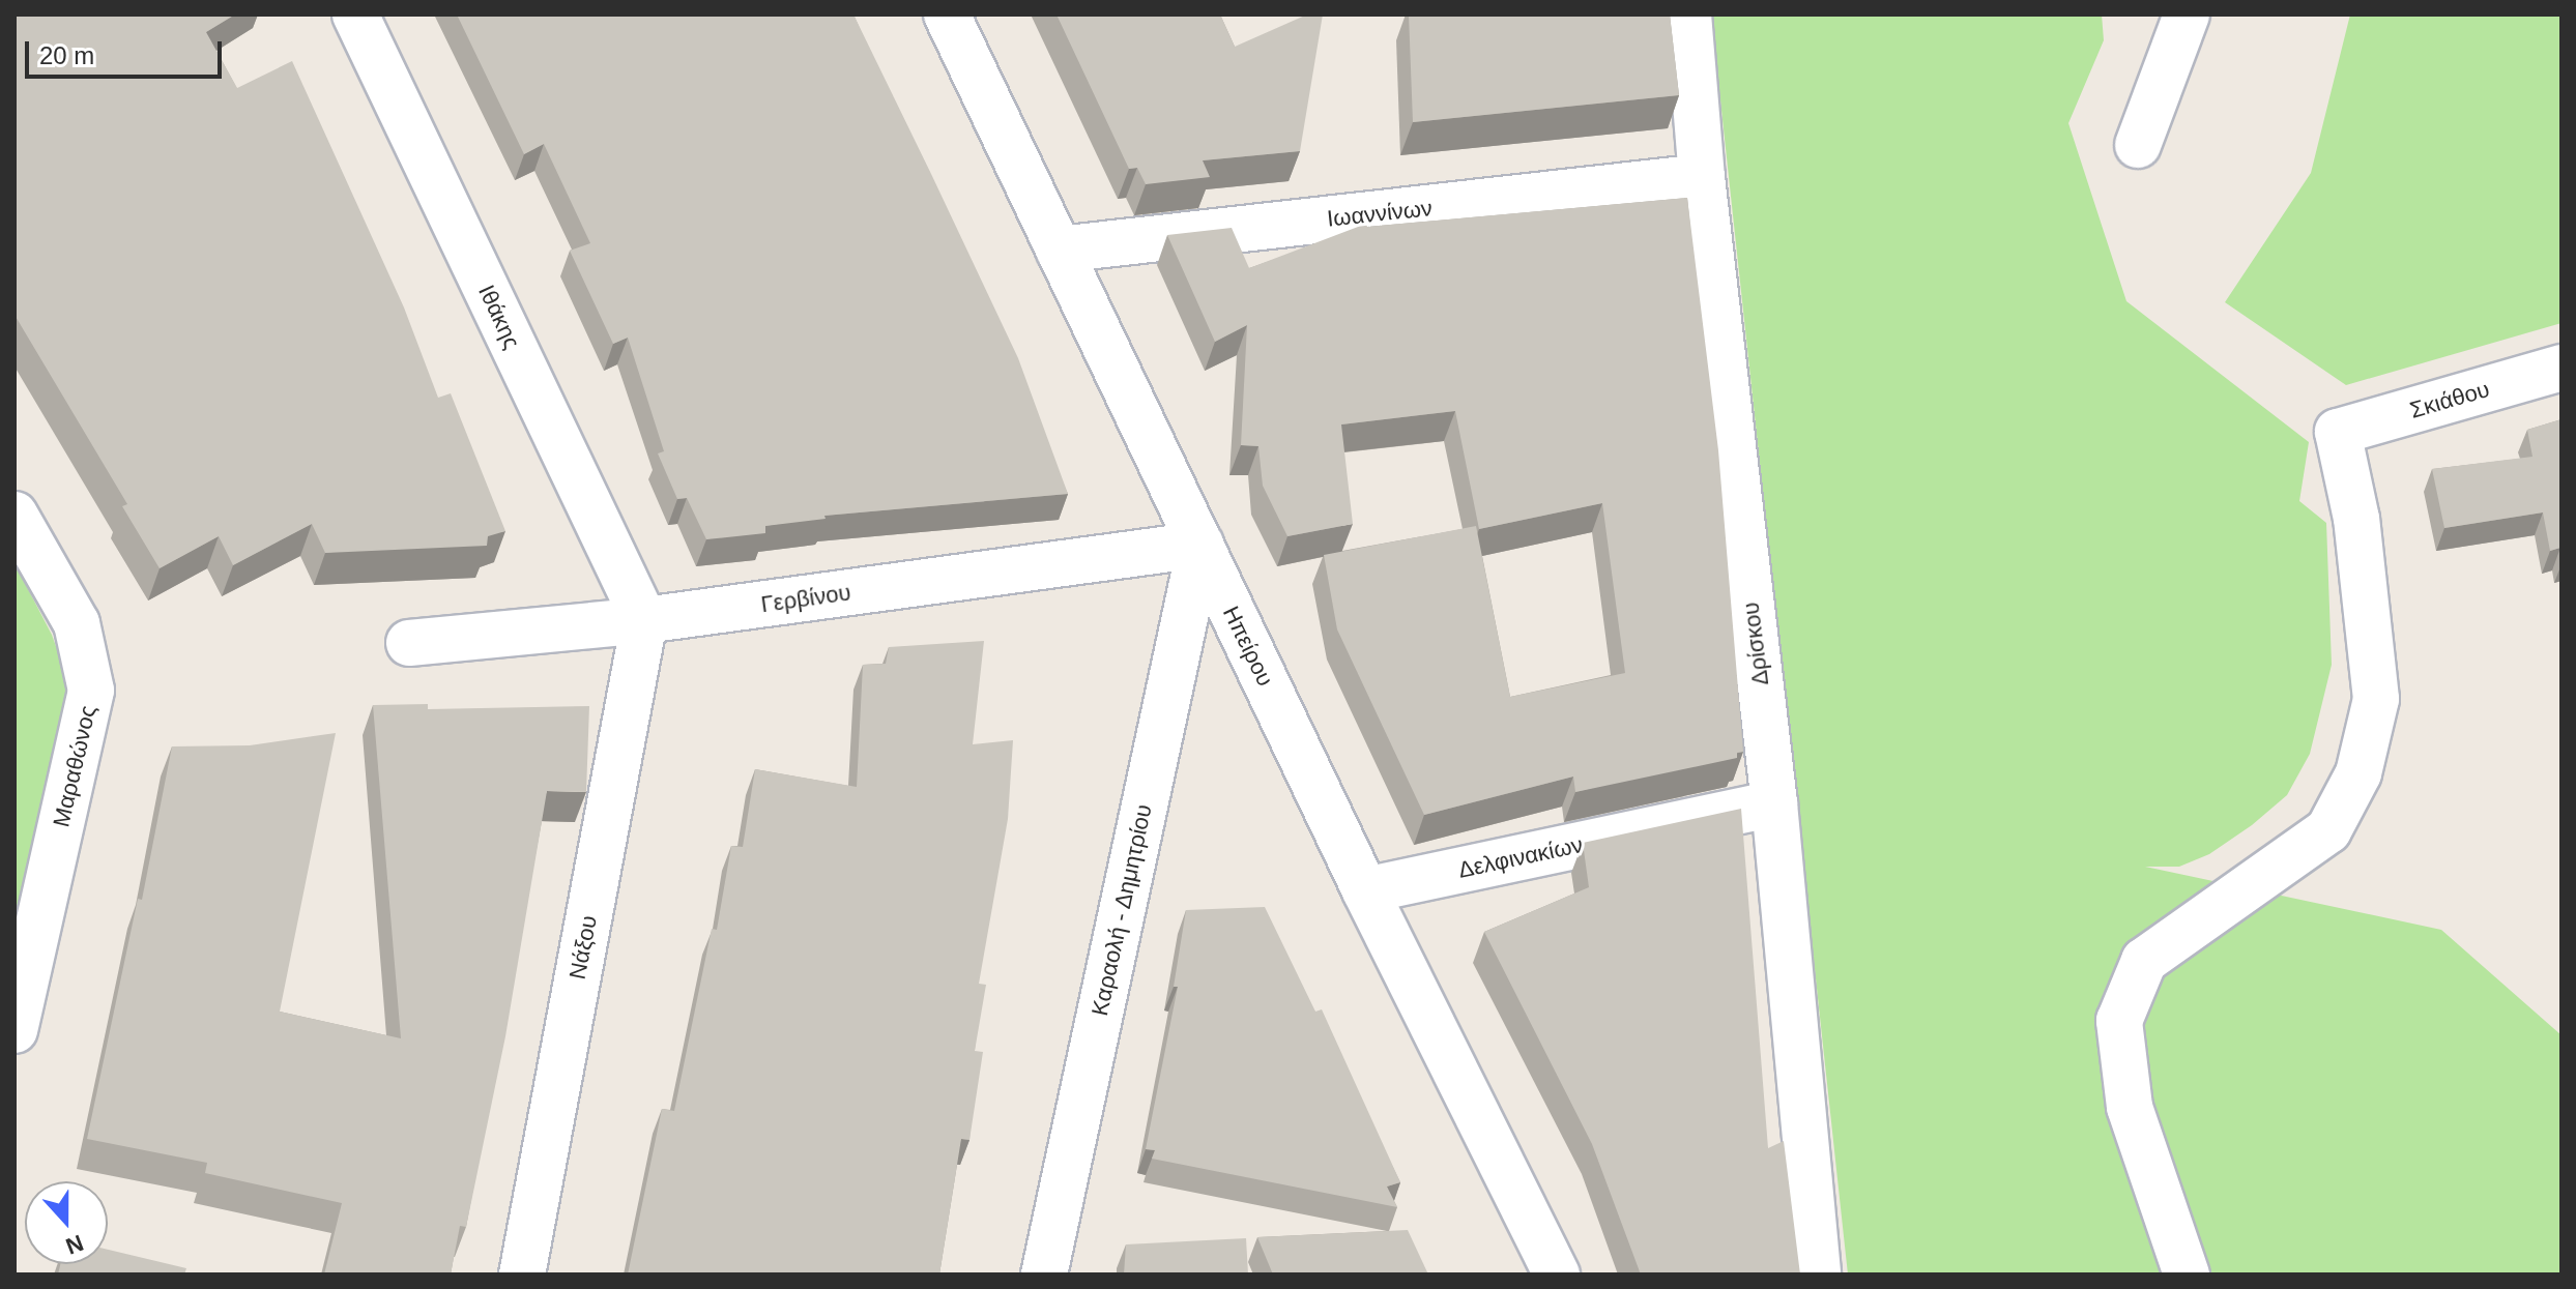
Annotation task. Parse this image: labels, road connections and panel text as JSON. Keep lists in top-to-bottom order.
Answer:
{
  "streets": {
    "street": [
      "Ιωαννίνων",
      "Ιθάκης",
      "Σκιάθου",
      "Γερβίνου",
      "Δρίσκου",
      "Ηπείρου",
      "Μαραθώνος",
      "Δελφινακίων",
      "Καραολή - Δημητρίου",
      "Νάξου"
    ]
  },
  "crossings": [
    ["Ιωαννίνων", "Δρίσκου"],
    ["Ιωαννίνων", "Ηπείρου"],
    ["Ιθάκης", "Γερβίνου"],
    ["Ιθάκης", "Νάξου"],
    ["Γερβίνου", "Ηπείρου"],
    ["Γερβίνου", "Καραολή - Δημητρίου"],
    ["Γερβίνου", "Νάξου"],
    ["Δρίσκου", "Δελφινακίων"],
    ["Ηπείρου", "Δελφινακίων"],
    ["Ηπείρου", "Καραολή - Δημητρίου"]
  ],
  "scale_bar": "20 m",
  "north": "bottom"
}
